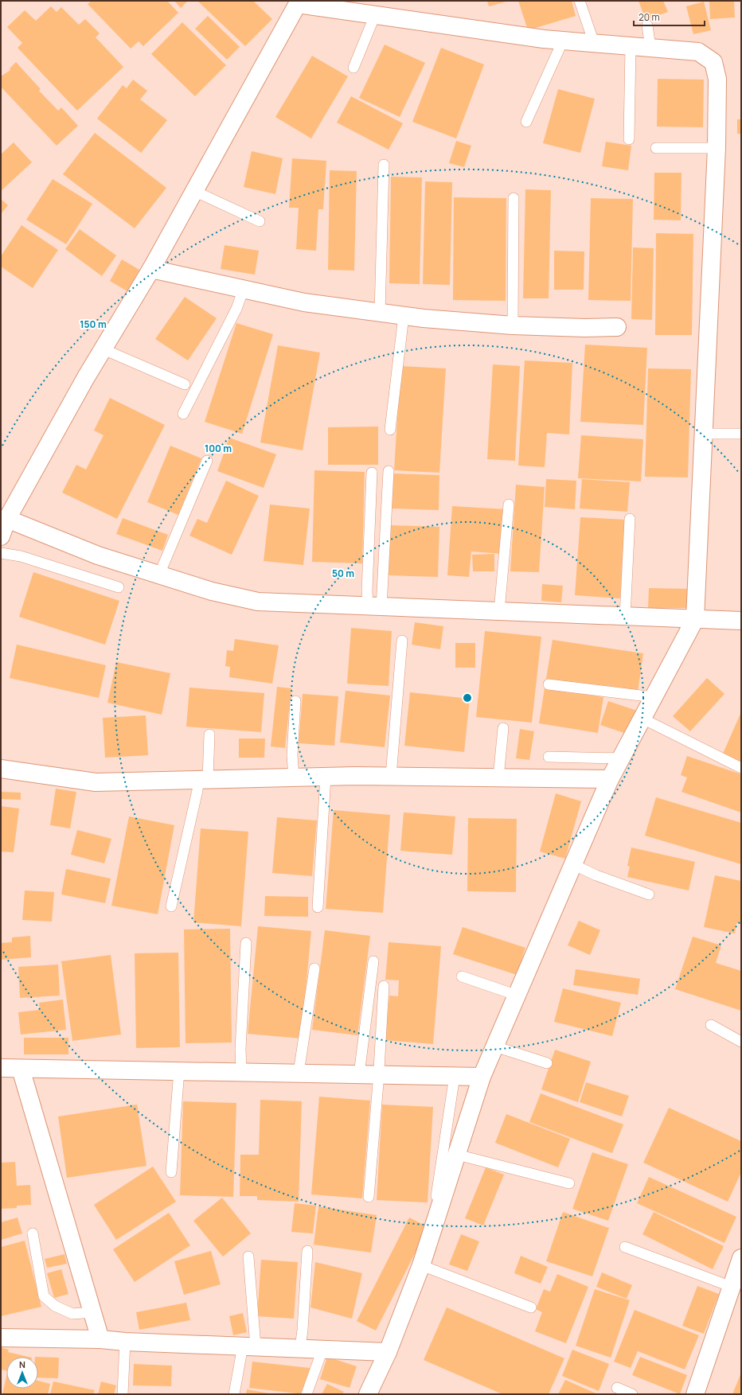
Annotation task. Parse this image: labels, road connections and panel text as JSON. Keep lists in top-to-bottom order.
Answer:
{
  "scale_bar": "20 m",
  "north": "top",
  "rings": ["150 m", "100 m", "50 m"]
}
